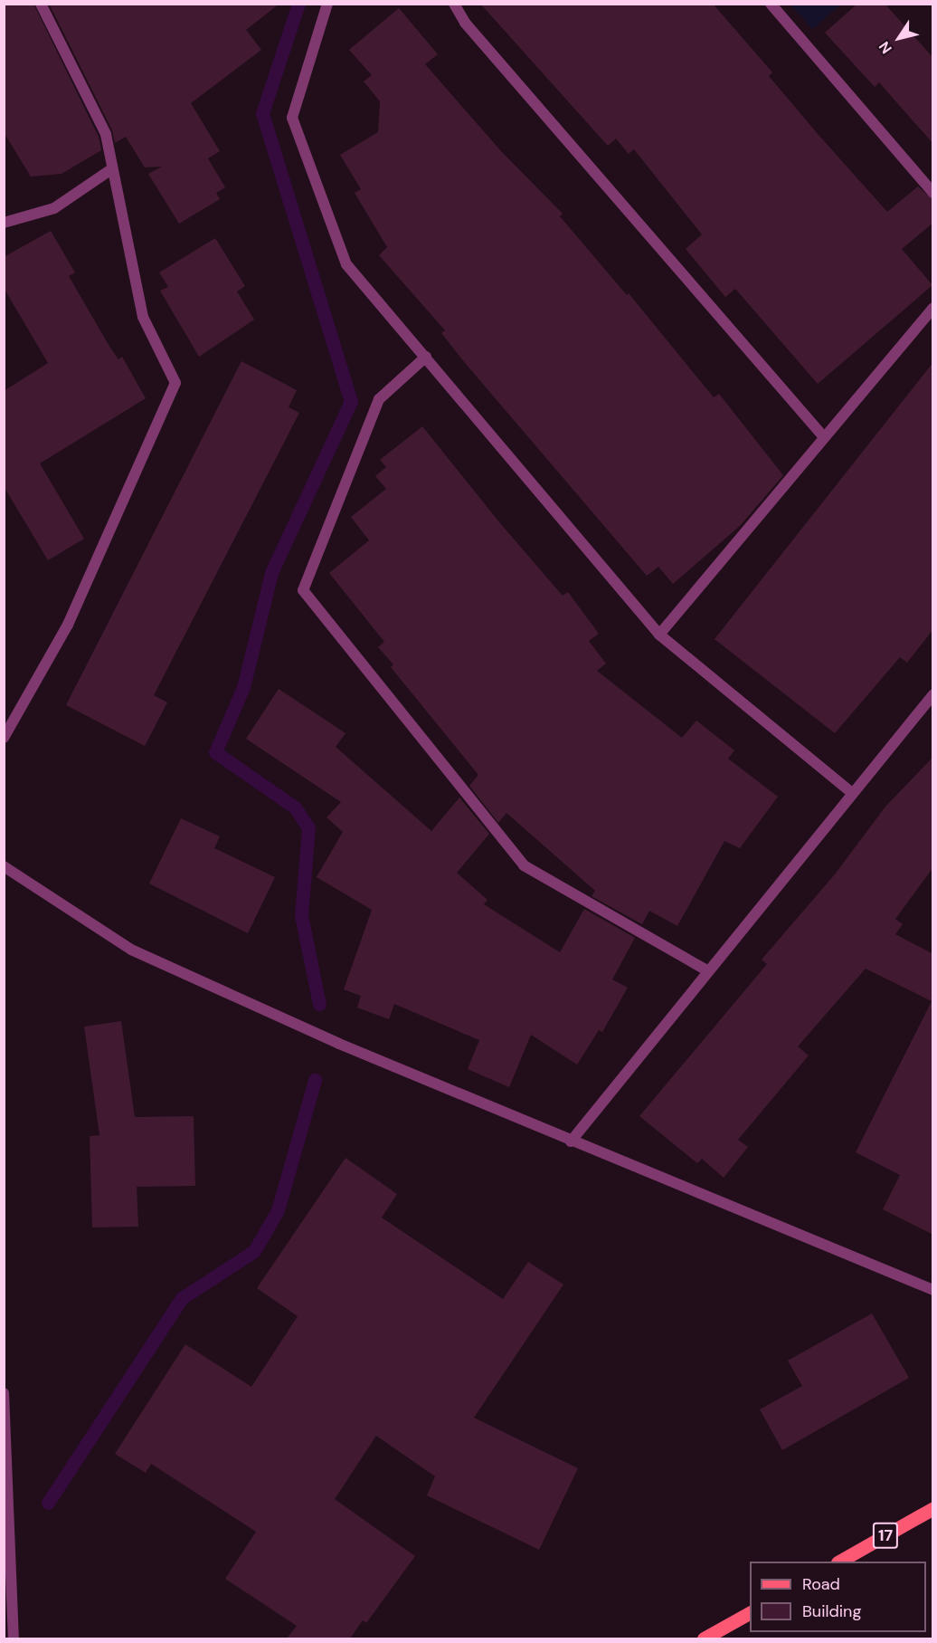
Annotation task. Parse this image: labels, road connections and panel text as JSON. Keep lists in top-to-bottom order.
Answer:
{
  "streets": {
    "main road": ["17"]
  },
  "legend": ["Road", "Building"],
  "north": "bottom left"
}
